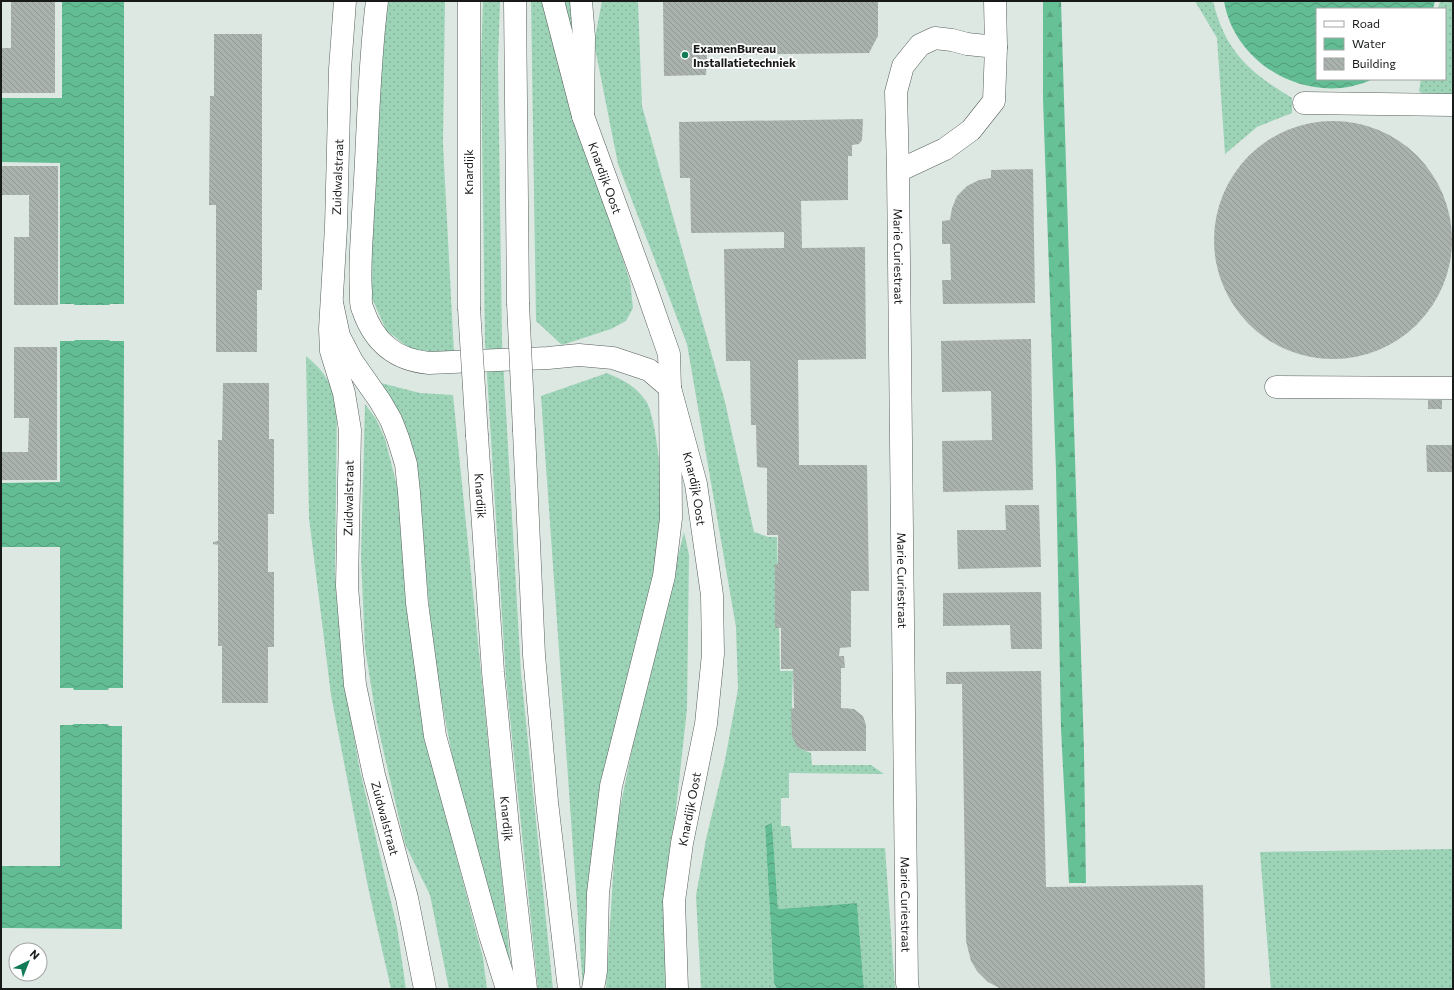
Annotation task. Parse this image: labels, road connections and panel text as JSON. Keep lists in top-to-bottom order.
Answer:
{
  "streets": {
    "street": [
      "Knardijk",
      "Zuidwalstraat",
      "Knardijk Oost",
      "Marie Curiestraat"
    ]
  },
  "places": ["ExamenBureau Installatietechniek"],
  "legend": ["Road", "Water", "Building"],
  "north": "top right"
}
